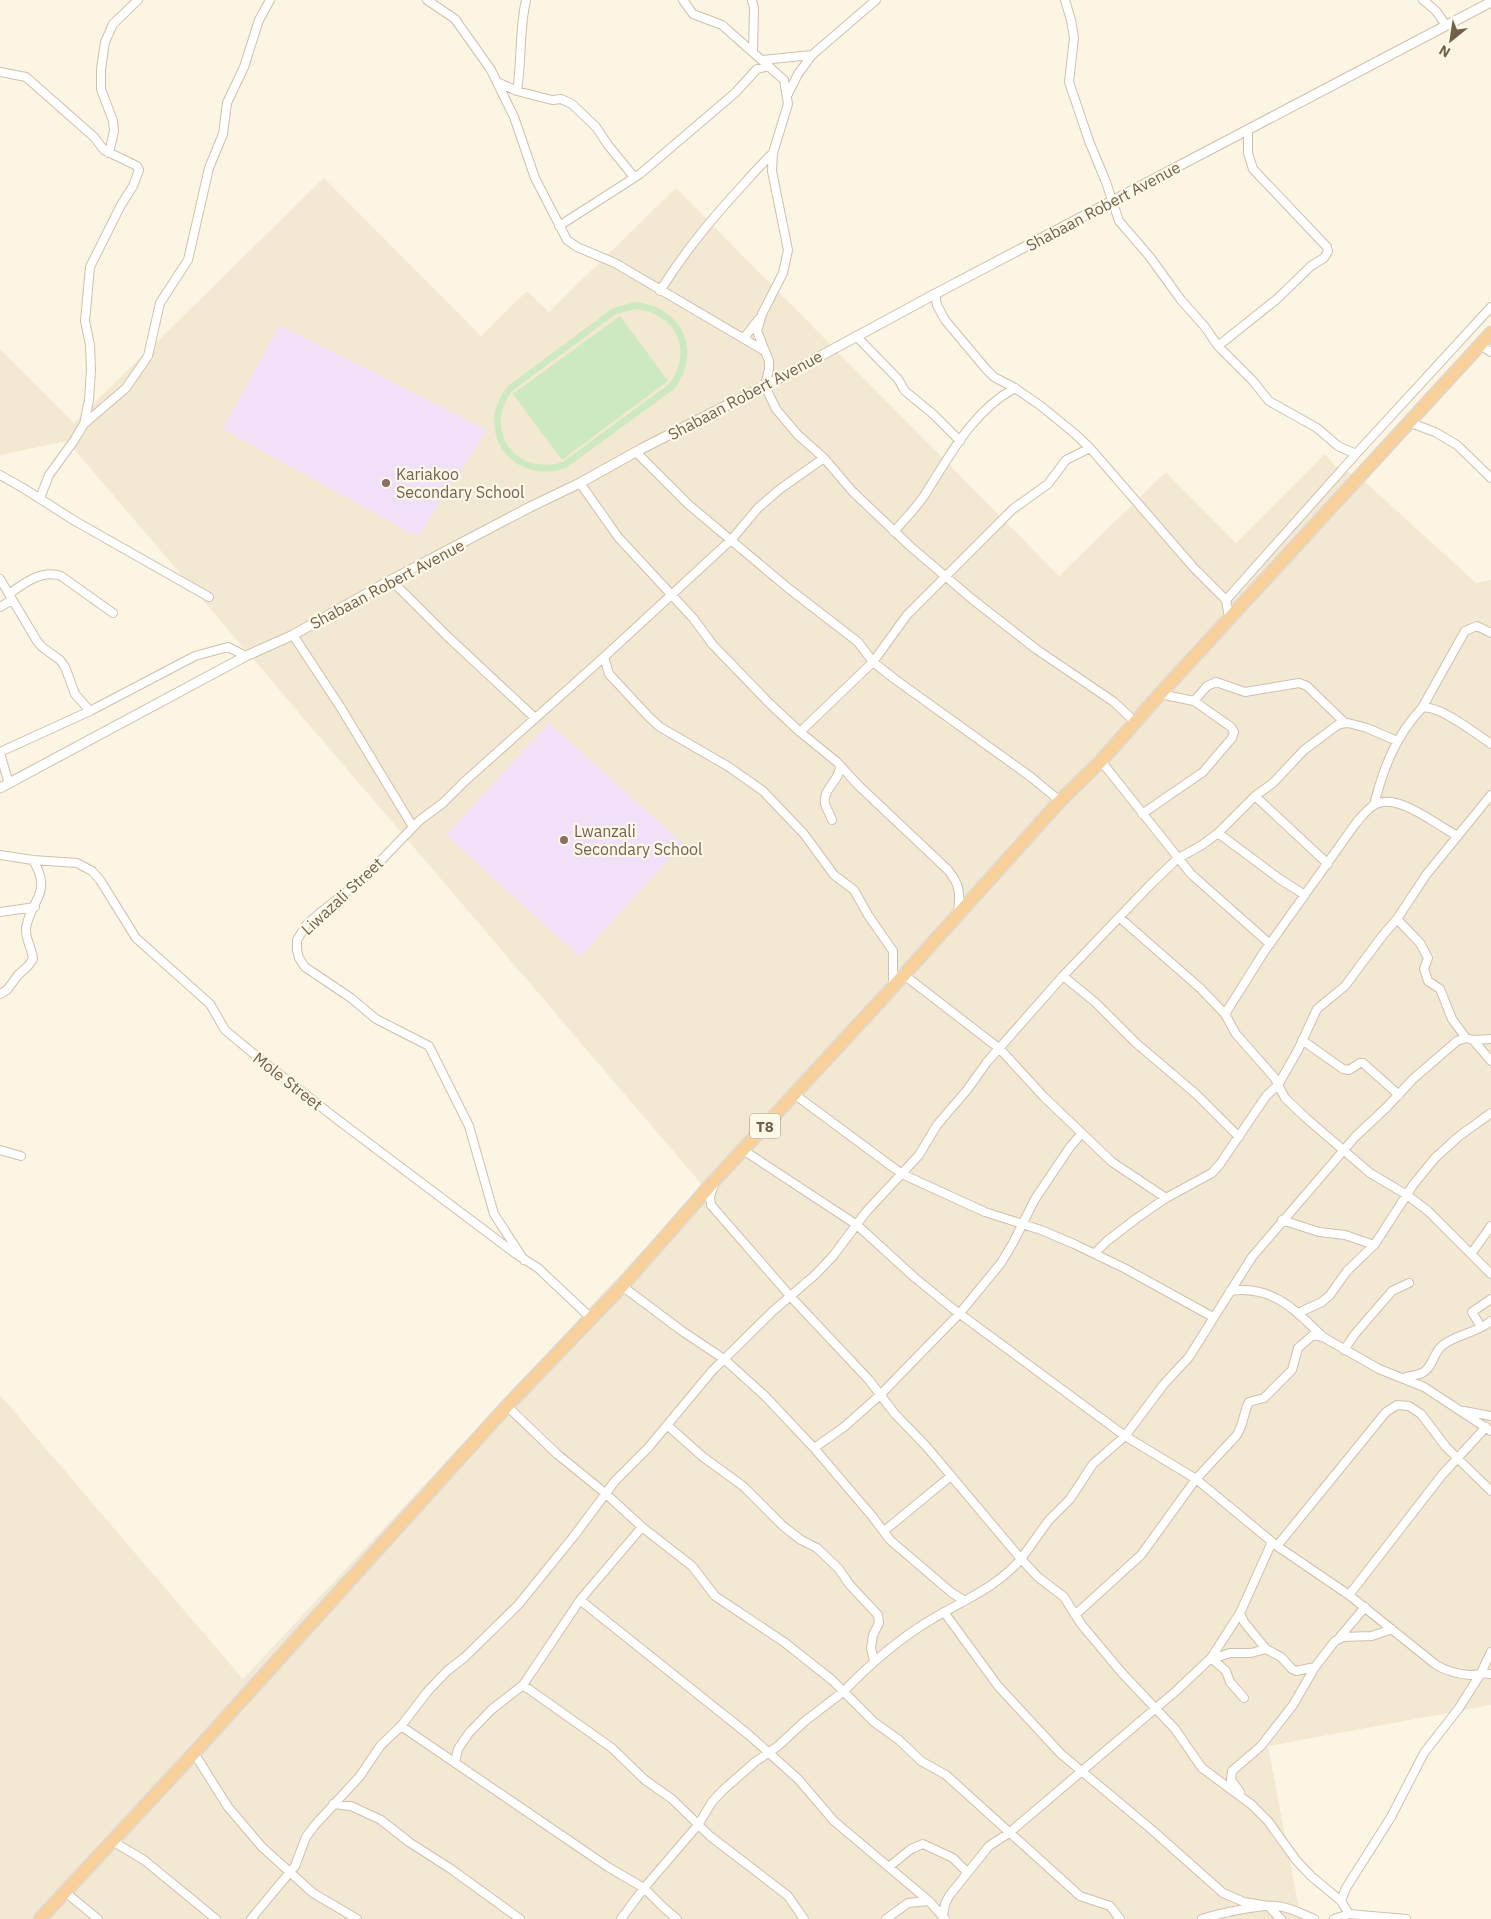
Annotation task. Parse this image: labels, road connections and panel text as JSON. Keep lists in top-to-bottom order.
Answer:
{
  "streets": {
    "highway": ["T8"],
    "street": ["Shabaan Robert Avenue", "Liwazali Street", "Mole Street"]
  },
  "crossings": [
    ["Liwazali Street", "Mole Street"],
    ["Mole Street", "T8"]
  ],
  "places": ["Kariakoo Secondary School", "Lwanzali Secondary School"],
  "north": "bottom left"
}
